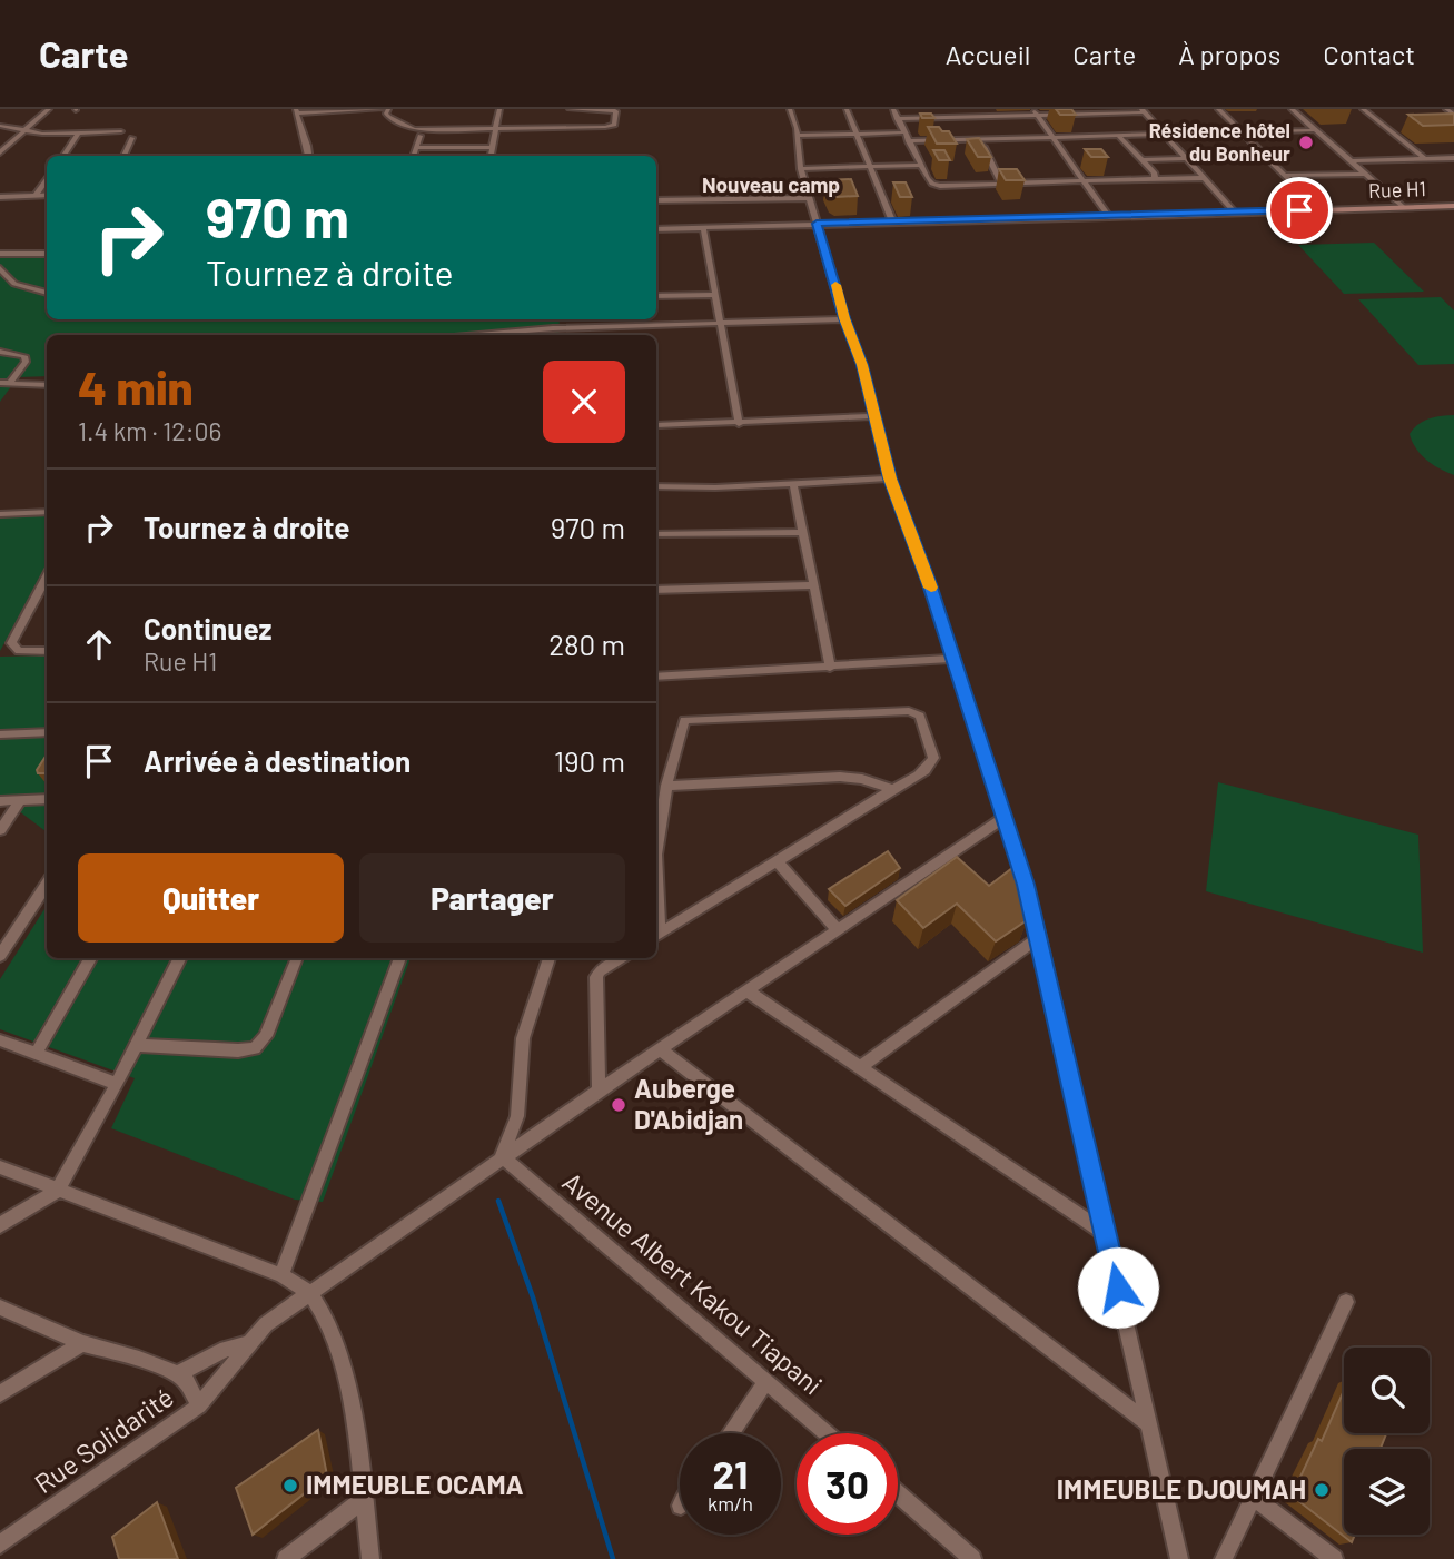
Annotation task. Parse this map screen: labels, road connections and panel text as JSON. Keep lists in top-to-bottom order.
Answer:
{
  "streets": {
    "street": ["Rue H1", "Avenue Albert Kakou Tiapani", "Rue Solidarité"]
  },
  "crossings": [
    ["Avenue Albert Kakou Tiapani", "Rue Solidarité"]
  ],
  "districts": ["Nouveau camp"],
  "places": [
    "Résidence hôtel du Bonheur",
    "Auberge D'Abidjan",
    "IMMEUBLE OCAMA",
    "IMMEUBLE DJOUMAH"
  ],
  "page": {
    "header": "Carte",
    "nav": [
      "Accueil",
      "Carte",
      "À propos",
      "Contact"
    ],
    "turn": ["970 m", "Tournez à droite"],
    "heading": ["4 min", "1.4 km · 12:06"],
    "list": [
      {
        "name": "Tournez à droite",
        "value": "970 m"
      },
      {
        "name": "Continuez",
        "note": "Rue H1",
        "value": "280 m"
      },
      {
        "name": "Arrivée à destination",
        "value": "190 m"
      }
    ],
    "buttons": ["Quitter", "Partager"],
    "speed": "21 km/h",
    "limit": "30"
  }
}
